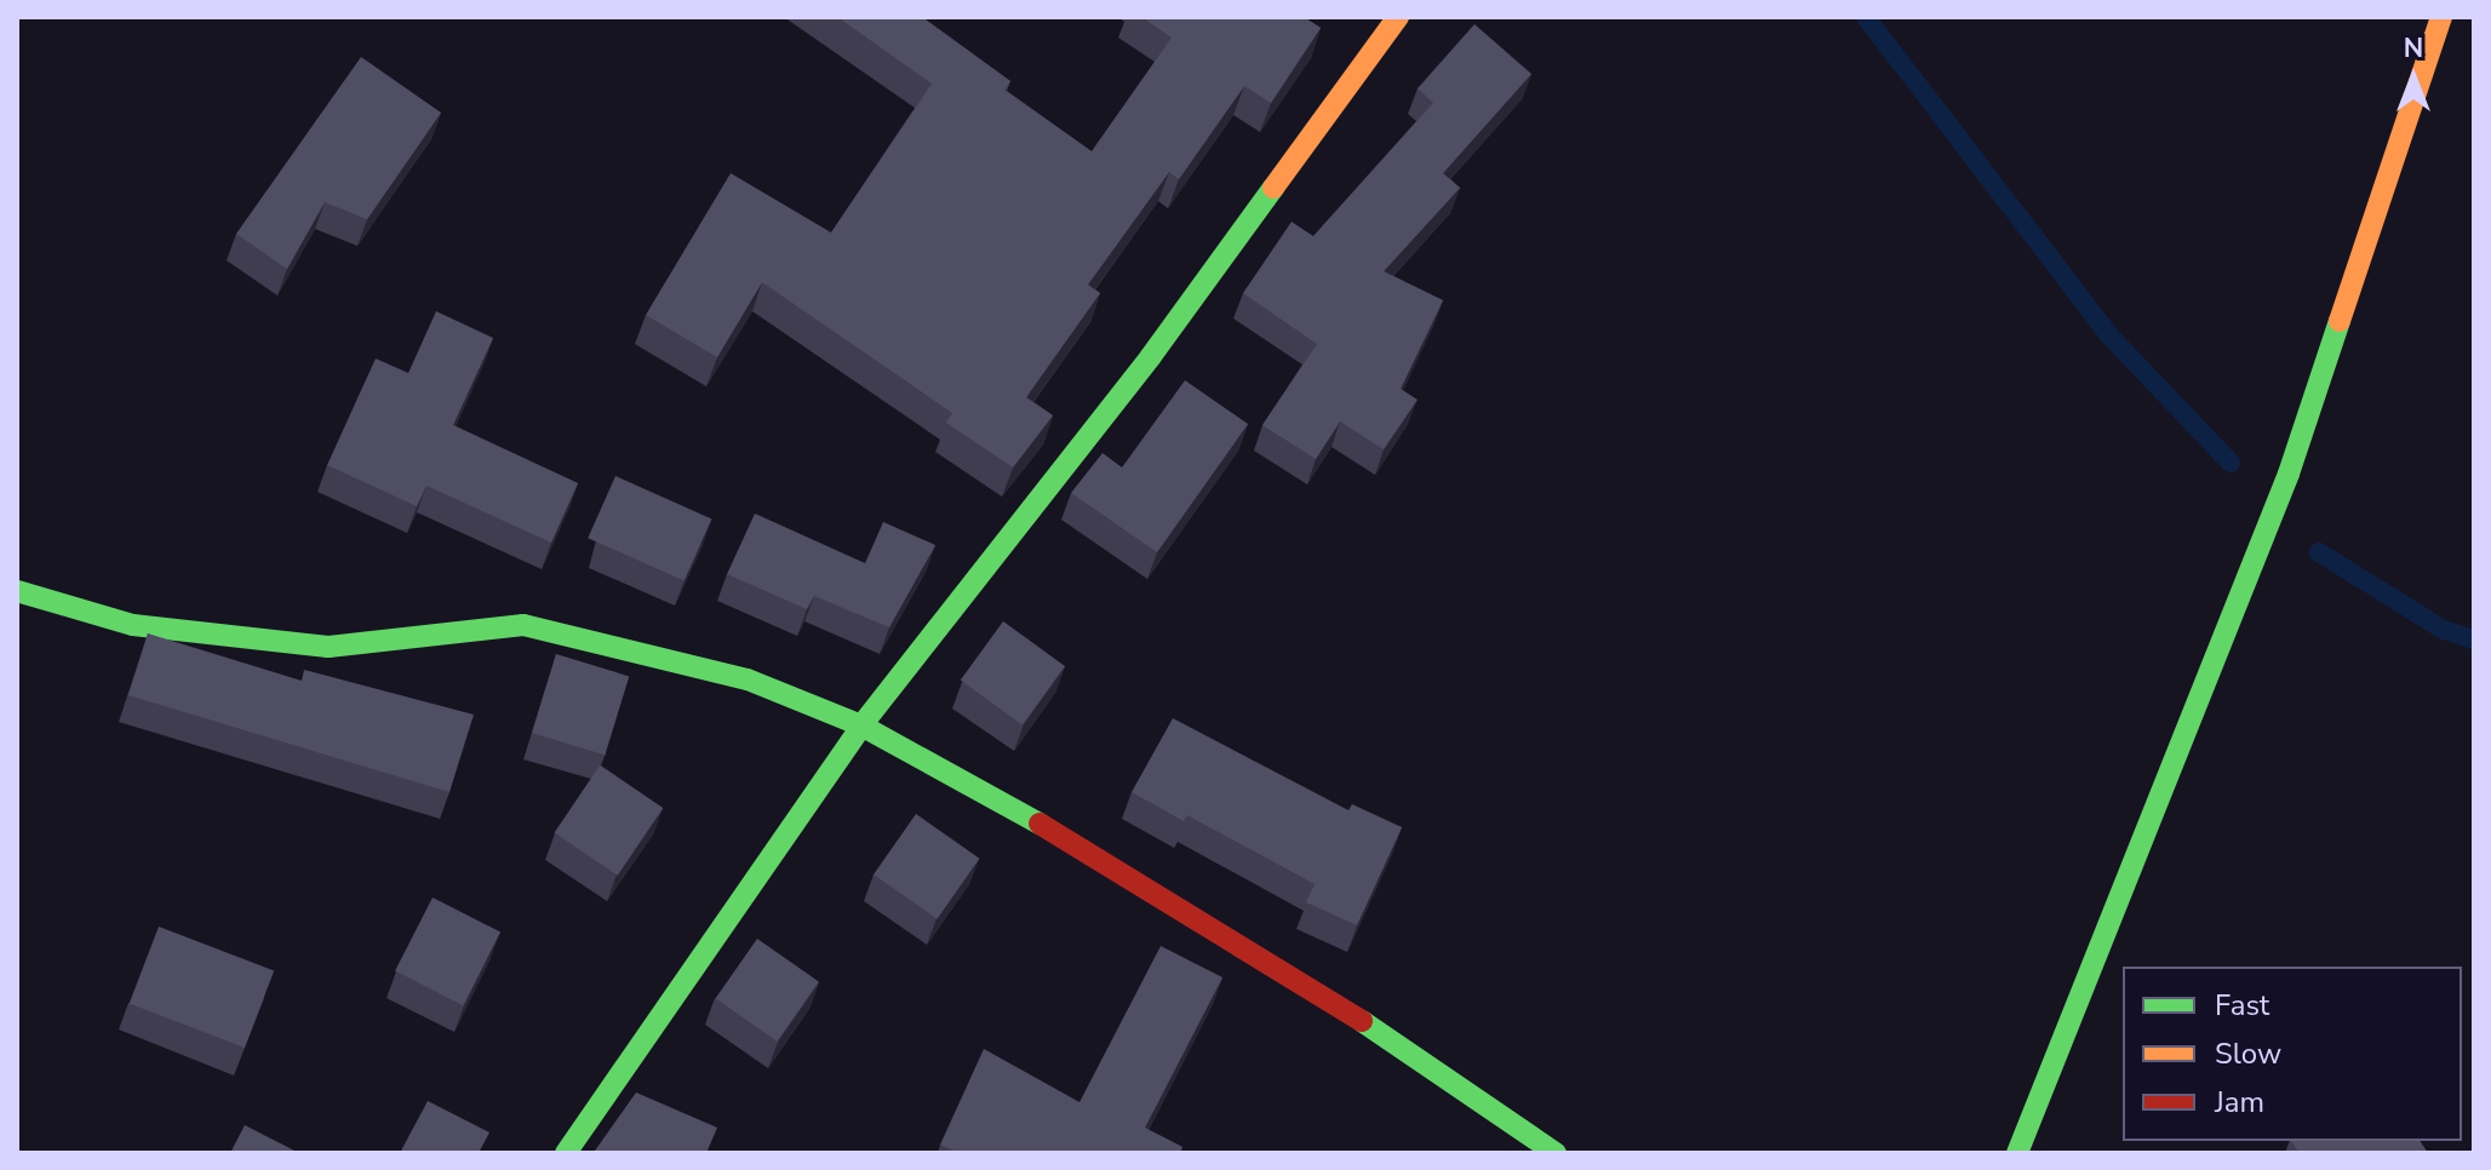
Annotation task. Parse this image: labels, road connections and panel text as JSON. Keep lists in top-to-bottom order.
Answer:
{
  "legend": ["Fast", "Slow", "Jam"],
  "north": "top"
}
